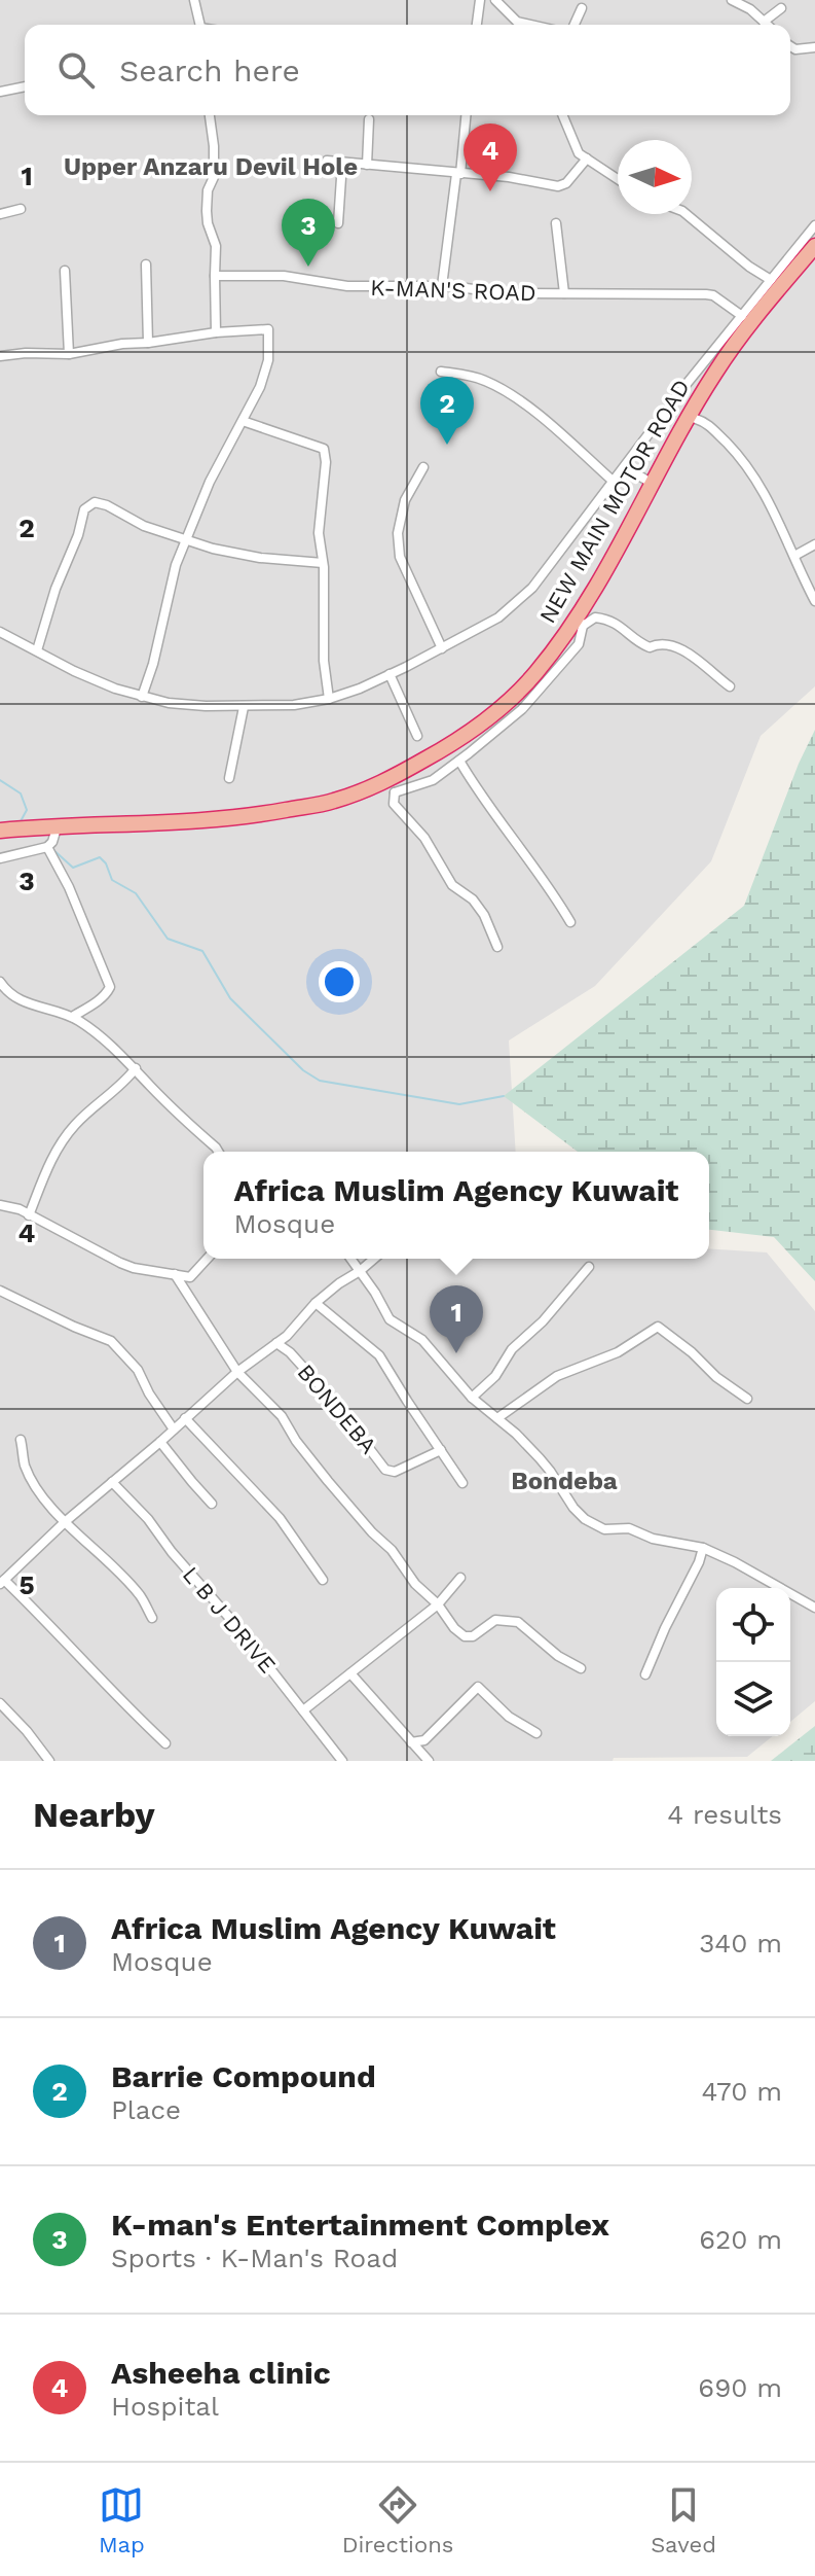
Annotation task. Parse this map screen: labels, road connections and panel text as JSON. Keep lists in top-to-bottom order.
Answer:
{
  "streets": {
    "highway": ["NEW MAIN MOTOR ROAD"],
    "street": ["K-MAN'S ROAD", "BONDEBA", "L B J DRIVE"]
  },
  "districts": ["Upper Anzaru Devil Hole", "Bondeba"],
  "north": "right",
  "page": {
    "search": "Search here",
    "pins": [
      "4",
      "3",
      "2",
      "1"
    ],
    "popup": ["Africa Muslim Agency Kuwait", "Mosque"],
    "heading": ["Nearby", "4 results"],
    "list": [
      {
        "mark": "1",
        "name": "Africa Muslim Agency Kuwait",
        "note": "Mosque",
        "value": "340 m"
      },
      {
        "mark": "2",
        "name": "Barrie Compound",
        "note": "Place",
        "value": "470 m"
      },
      {
        "mark": "3",
        "name": "K-man's Entertainment Complex",
        "note": "Sports · K-Man's Road",
        "value": "620 m"
      },
      {
        "mark": "4",
        "name": "Asheeha clinic",
        "note": "Hospital",
        "value": "690 m"
      }
    ],
    "nav": ["Map", "Directions", "Saved"]
  },
  "grid": {
    "rows": [
      "1",
      "2",
      "3",
      "4",
      "5"
    ]
  }
}
